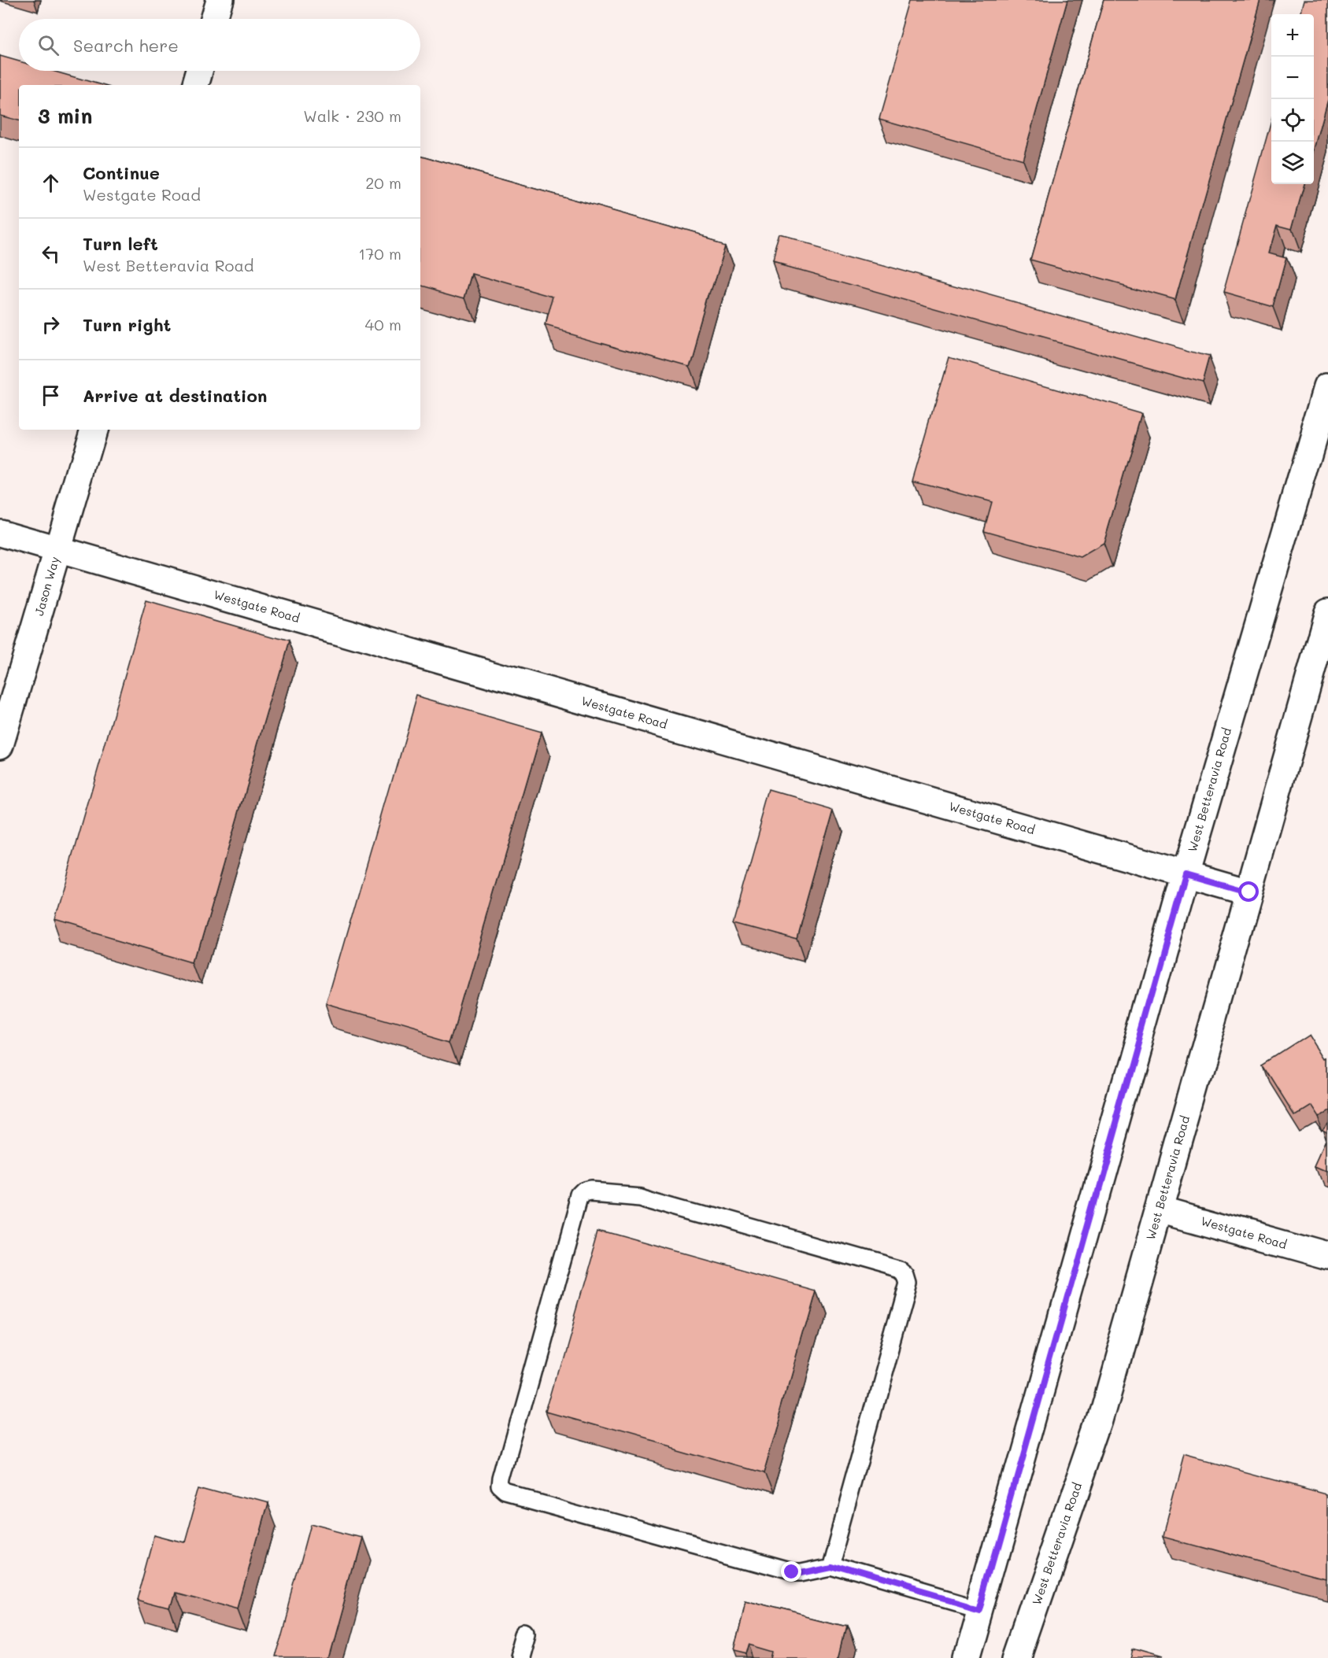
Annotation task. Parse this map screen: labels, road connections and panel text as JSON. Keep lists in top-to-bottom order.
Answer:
{
  "streets": {
    "street": ["Jason Way", "Westgate Road", "West Betteravia Road"]
  },
  "crossings": [
    ["Jason Way", "Westgate Road"],
    ["Westgate Road", "West Betteravia Road"]
  ],
  "page": {
    "map_buttons": ["+", "−"],
    "search": "Search here",
    "heading": ["3 min", "Walk · 230 m"],
    "list": [
      ["Continue", "Westgate Road", "20 m"],
      ["Turn left", "West Betteravia Road", "170 m"],
      ["Turn right", "40 m"],
      "Arrive at destination"
    ]
  }
}
